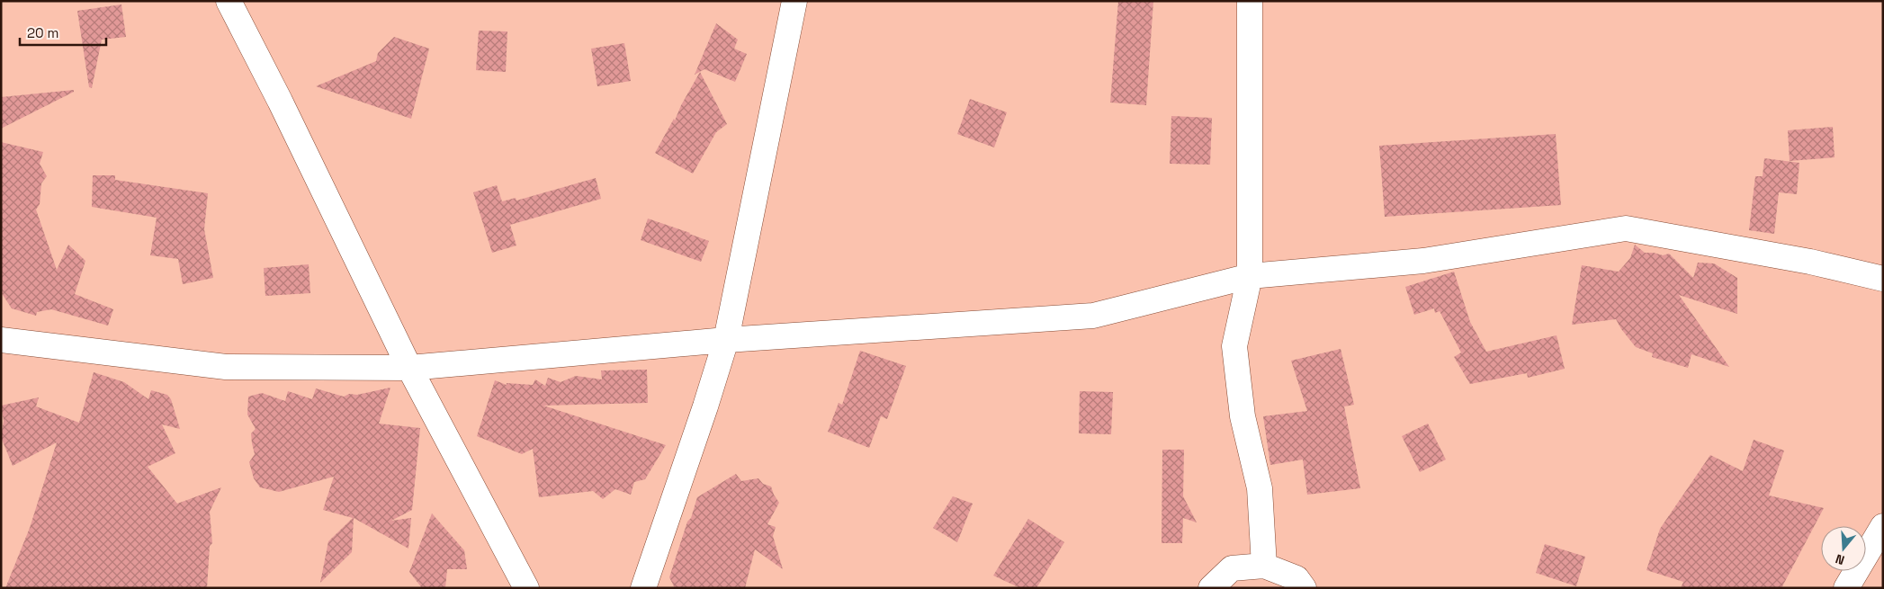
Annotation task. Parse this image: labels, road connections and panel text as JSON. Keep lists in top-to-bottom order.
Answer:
{
  "scale_bar": "20 m",
  "north": "bottom"
}
